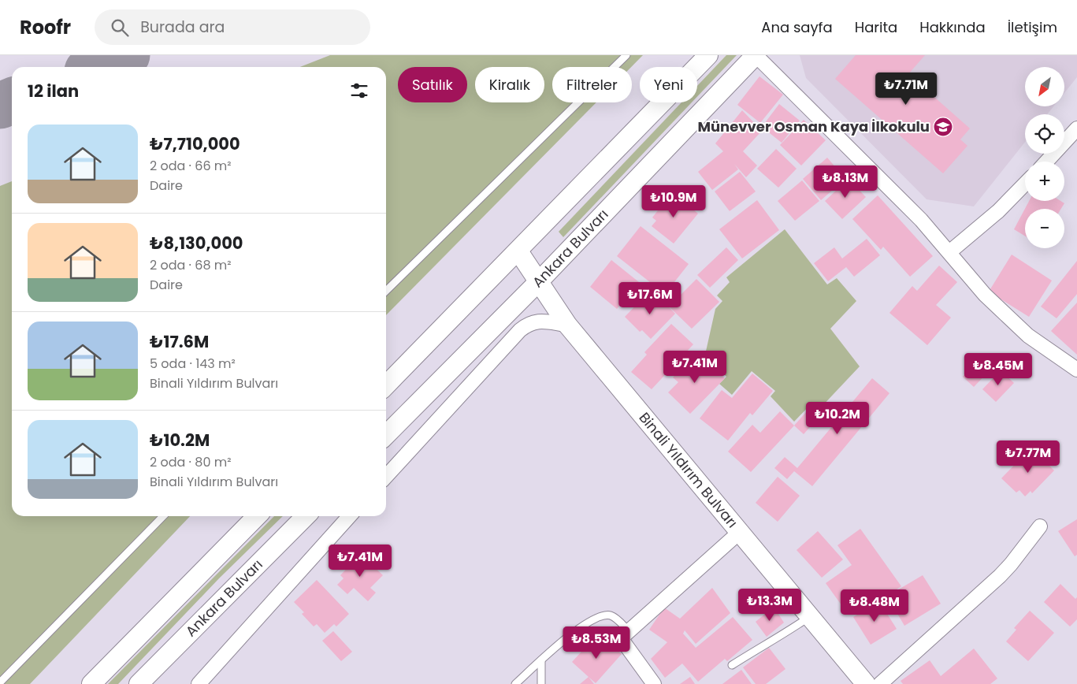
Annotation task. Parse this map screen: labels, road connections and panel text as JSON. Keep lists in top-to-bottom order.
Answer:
{
  "streets": {
    "main road": ["Ankara Bulvarı", "Binali Yıldırım Bulvarı"]
  },
  "crossings": [
    ["Ankara Bulvarı", "Binali Yıldırım Bulvarı"]
  ],
  "places": {
    "school or university": ["Münevver Osman Kaya İlkokulu"]
  },
  "north": "bottom left",
  "page": {
    "header": "Roofr",
    "search": "Burada ara",
    "nav": [
      "Ana sayfa",
      "Harita",
      "Hakkında",
      "İletişim"
    ],
    "map_buttons": ["+", "−"],
    "chip": [
      "Satılık",
      "Kiralık",
      "Filtreler",
      "Yeni"
    ],
    "heading": "12 ilan",
    "price": [
      "₺7.71M",
      "₺8.13M",
      "₺10.9M",
      "₺17.6M",
      "₺7.41M",
      "₺8.45M",
      "₺10.2M",
      "₺7.77M",
      "₺7.41M",
      "₺13.3M",
      "₺8.48M",
      "₺8.53M"
    ],
    "list": [
      {
        "name": "₺7,710,000",
        "note": "2 oda · 66 m² · Daire"
      },
      {
        "name": "₺8,130,000",
        "note": "2 oda · 68 m² · Daire"
      },
      {
        "name": "₺17.6M",
        "note": "5 oda · 143 m² · Binali Yıldırım Bulvarı"
      },
      {
        "name": "₺10.2M",
        "note": "2 oda · 80 m² · Binali Yıldırım Bulvarı"
      }
    ]
  }
}
